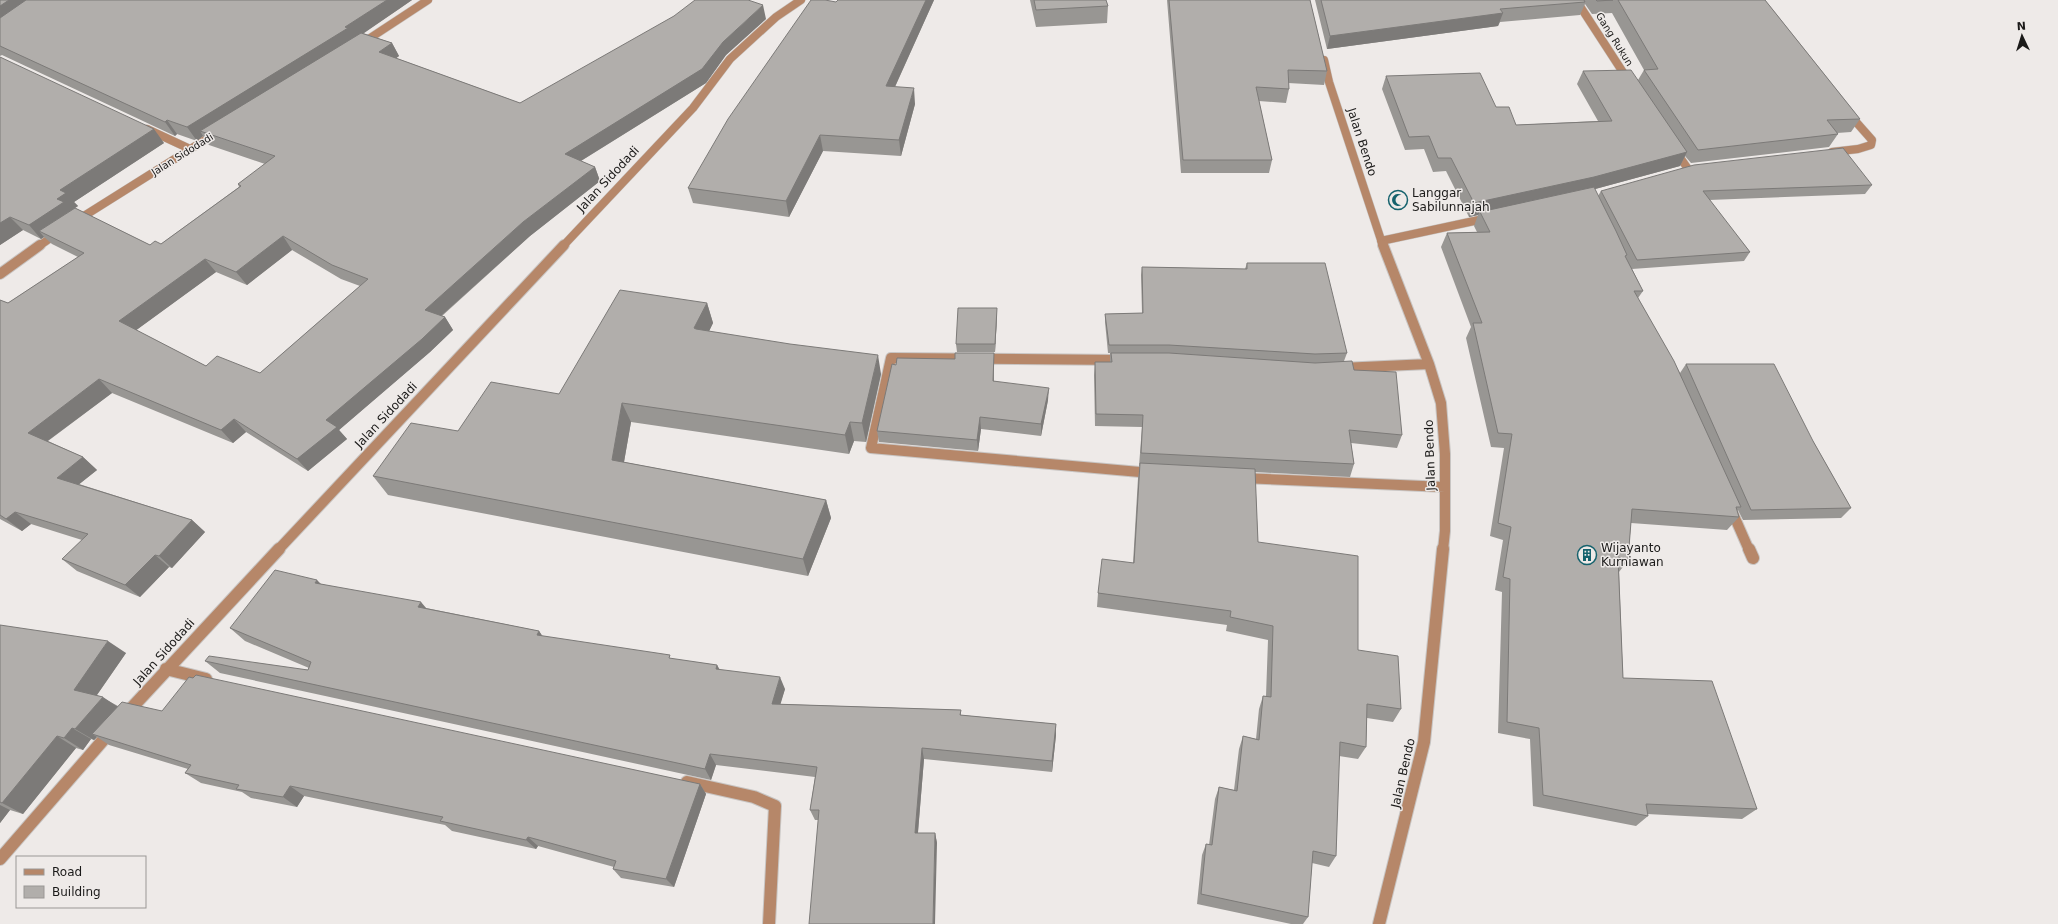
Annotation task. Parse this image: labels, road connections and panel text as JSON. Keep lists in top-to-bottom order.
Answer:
{
  "streets": {
    "street": ["Gang Rukun", "Jalan Bendo", "Jalan Sidodadi"]
  },
  "places": {
    "mosque": ["Langgar Sabilunnajah"],
    "building": ["Wijayanto Kurniawan"]
  },
  "legend": ["Road", "Building"],
  "north": "top"
}
